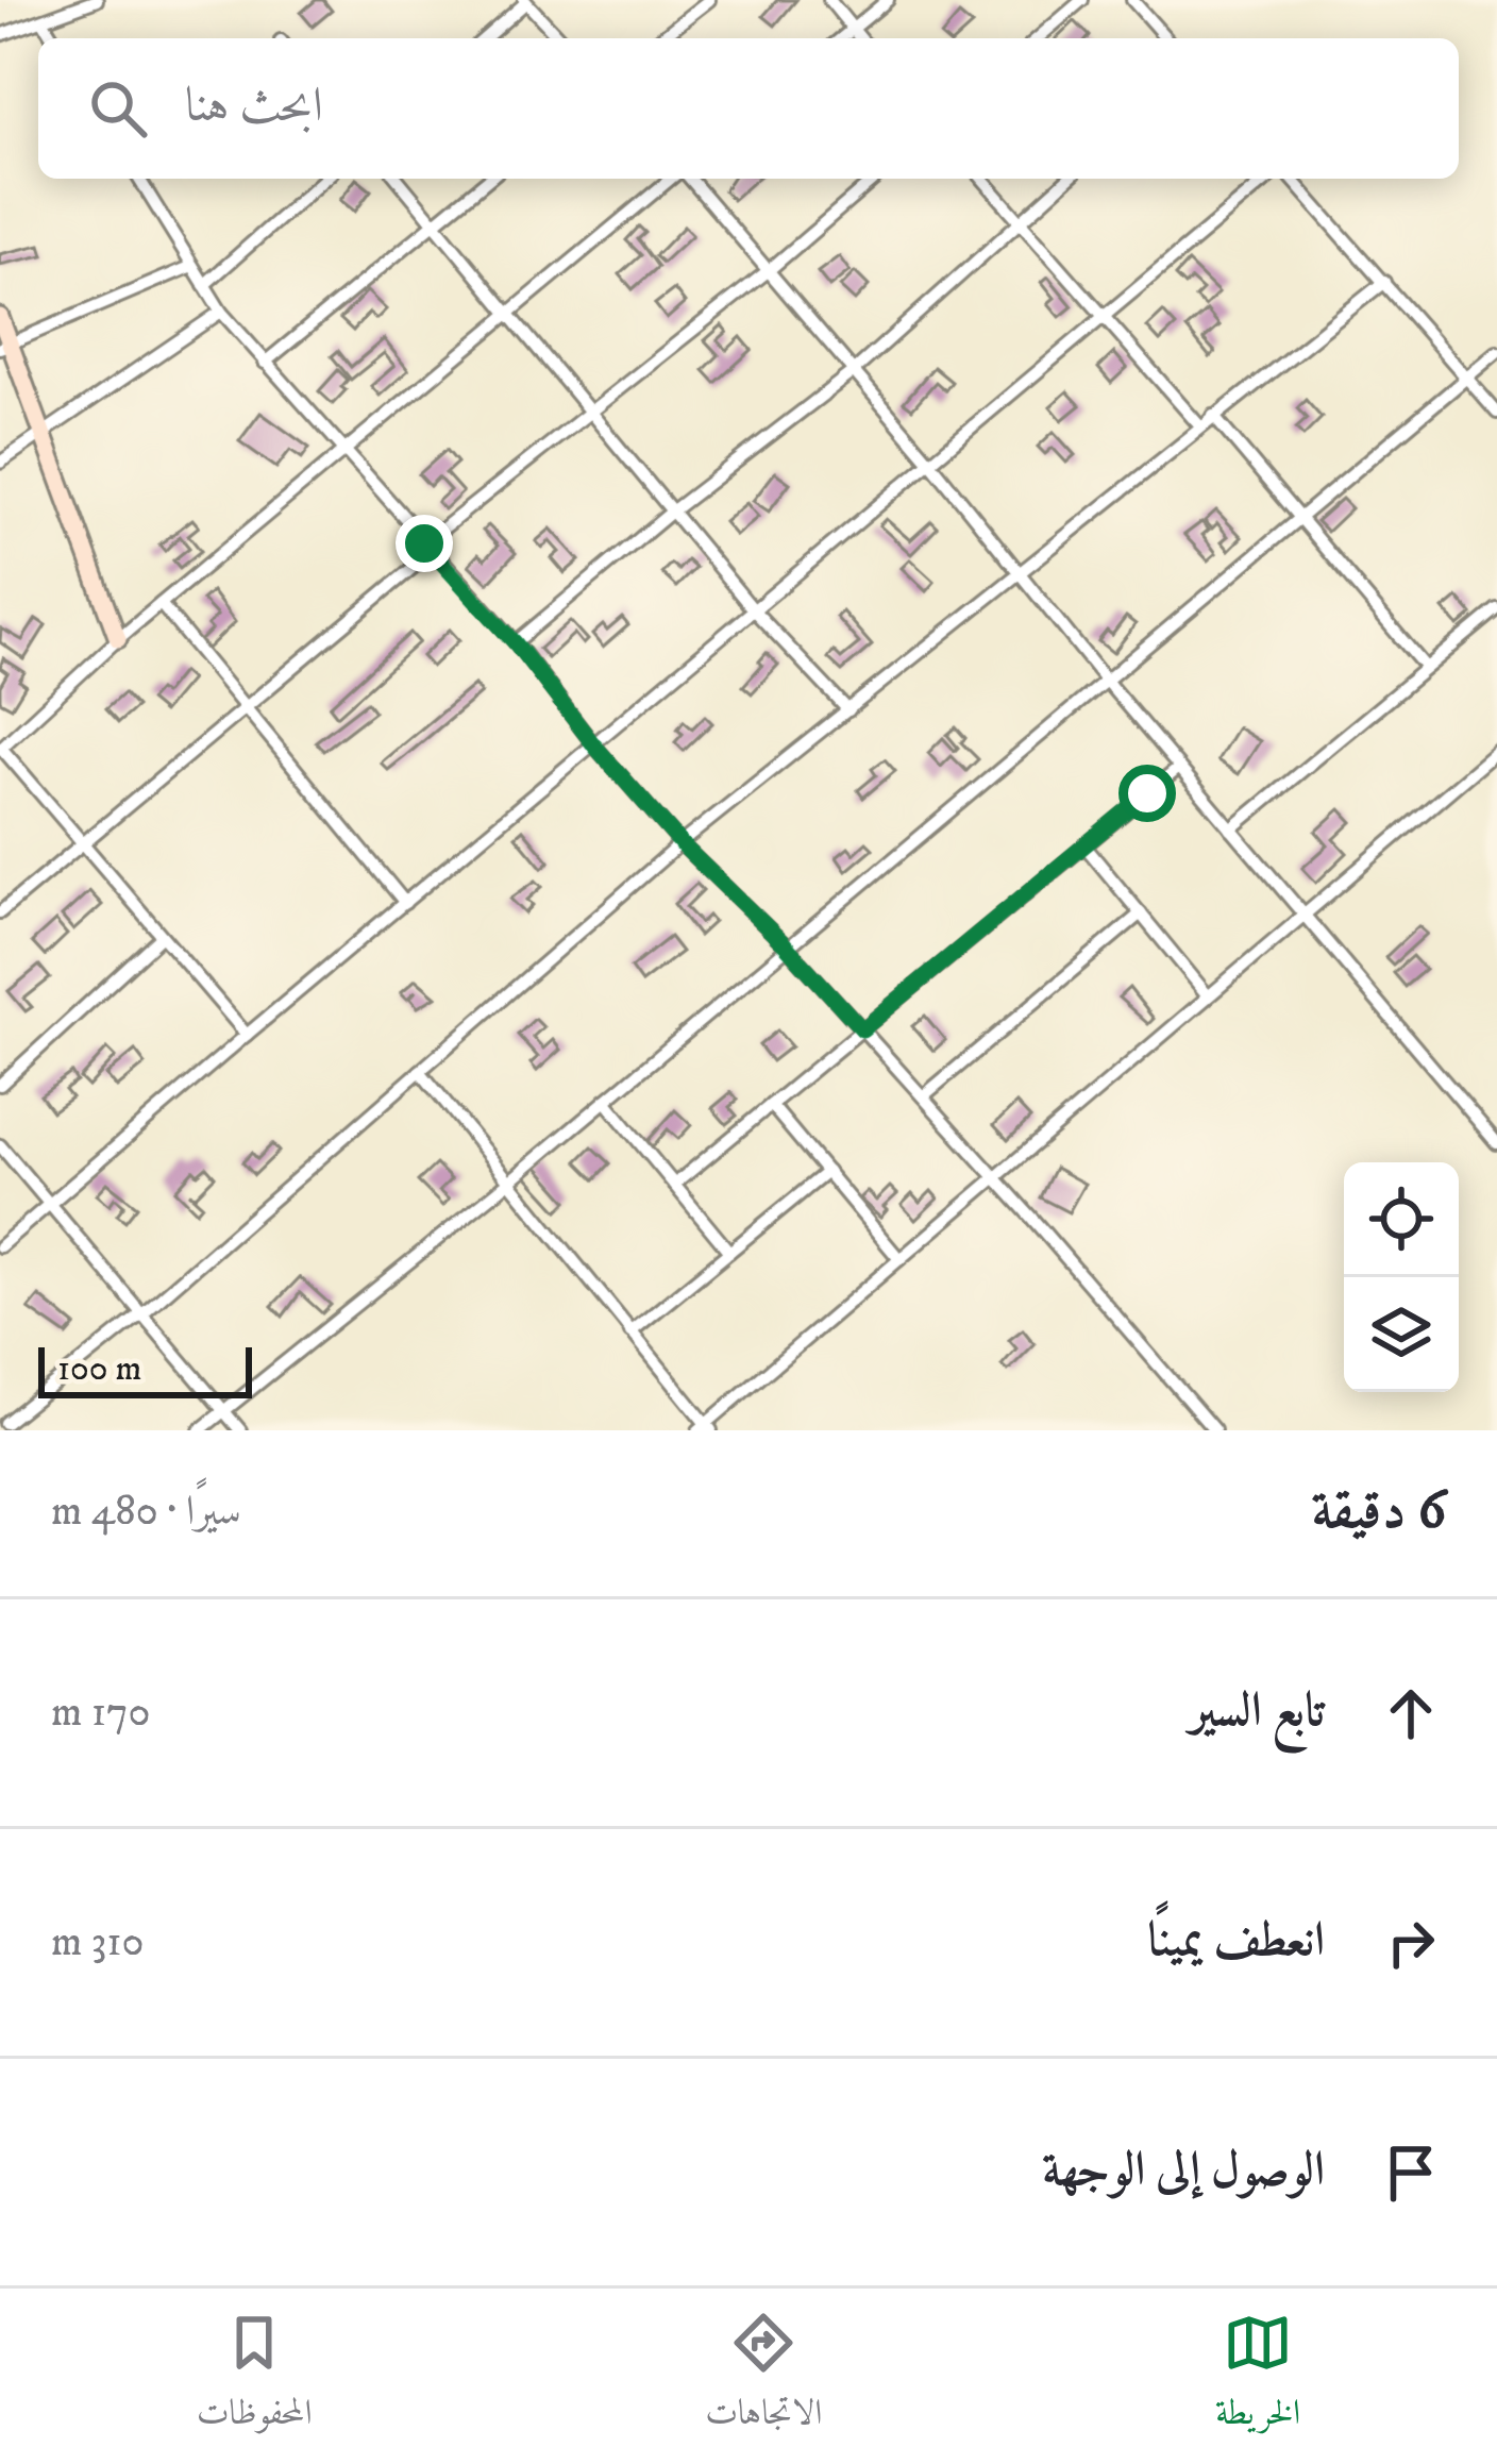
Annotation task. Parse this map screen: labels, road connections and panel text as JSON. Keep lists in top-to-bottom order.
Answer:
{
  "scale_bar": "100 m",
  "page": {
    "search": "ابحث هنا",
    "scale": "100 m",
    "heading": ["6 دقيقة", "سيرًا · 480 m"],
    "list": [
      ["تابع السير", "170 m"],
      ["انعطف يمينًا", "310 m"],
      "الوصول إلى الوجهة"
    ],
    "nav": ["الخريطة", "الاتجاهات", "المحفوظات"]
  }
}
